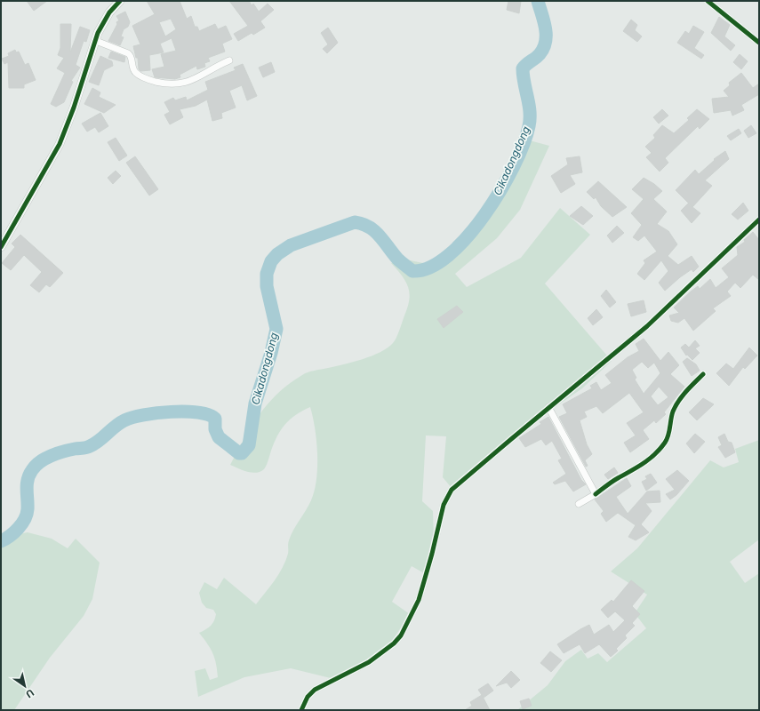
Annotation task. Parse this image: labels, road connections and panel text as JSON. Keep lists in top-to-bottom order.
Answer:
{
  "water": ["Cikadongdong"],
  "north": "bottom right"
}
